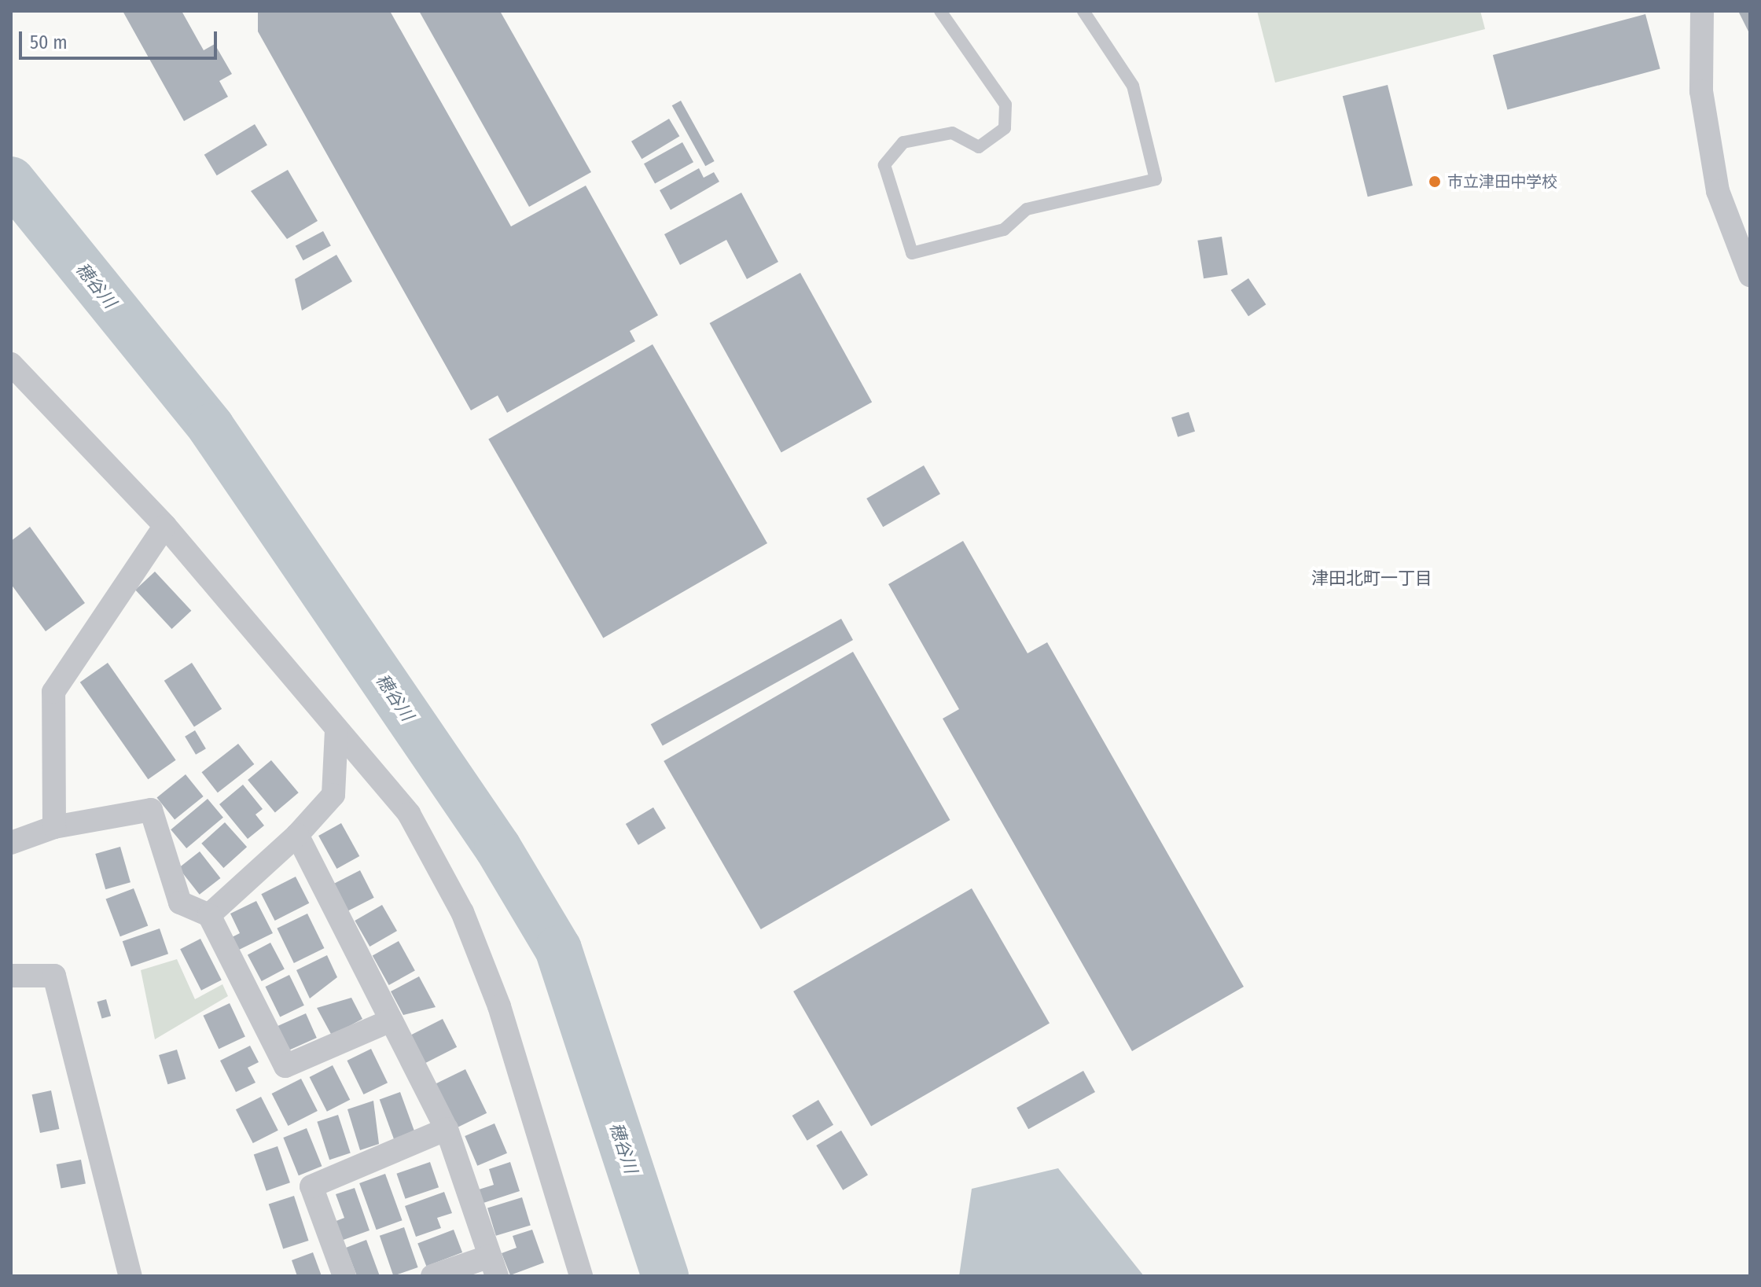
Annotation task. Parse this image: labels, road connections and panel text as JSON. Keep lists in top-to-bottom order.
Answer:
{
  "districts": ["津田北町一丁目"],
  "water": ["穂谷川"],
  "places": ["市立津田中学校"],
  "scale_bar": "50 m"
}
